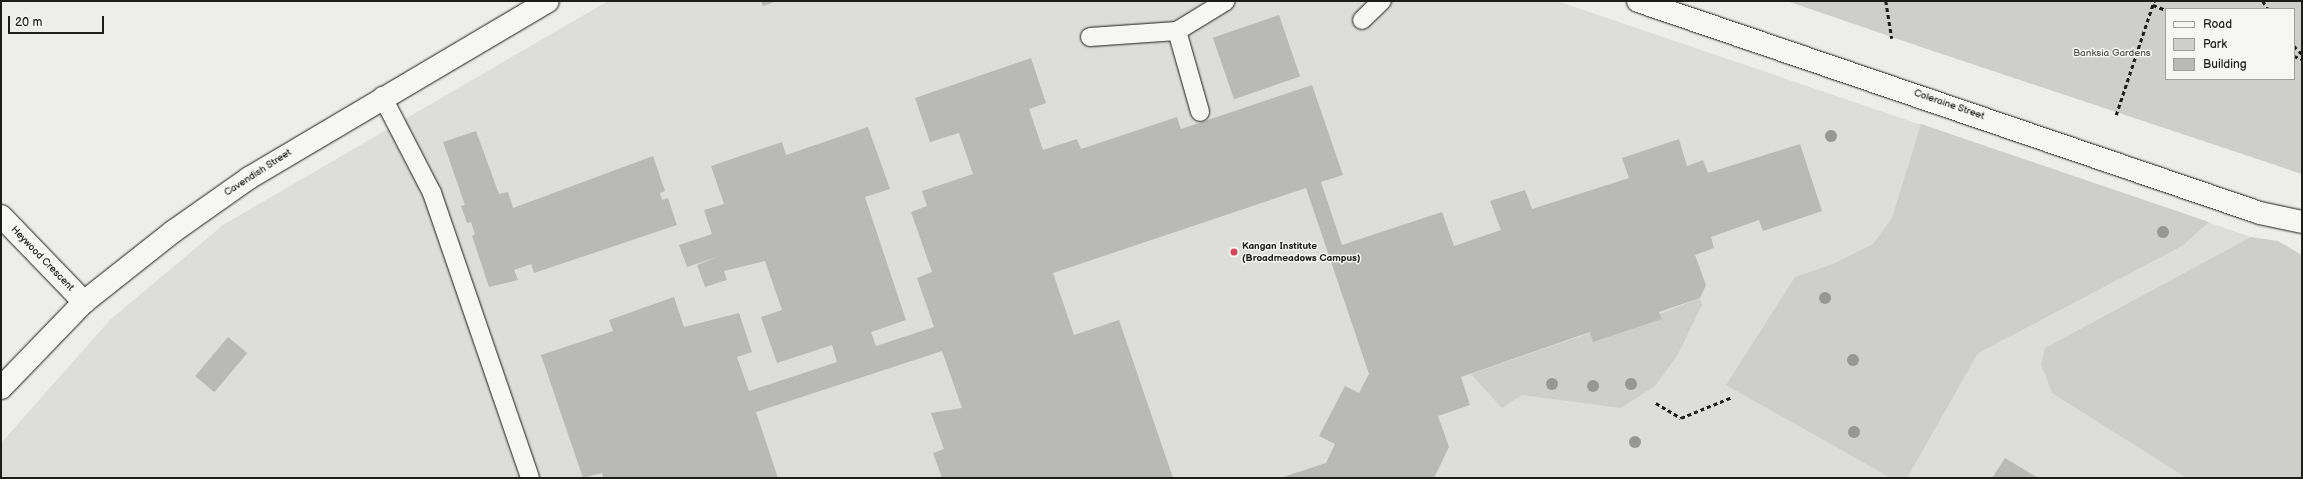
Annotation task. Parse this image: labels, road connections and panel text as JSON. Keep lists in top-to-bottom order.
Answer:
{
  "streets": {
    "street": ["Coleraine Street", "Cavendish Street", "Heywood Crescent"]
  },
  "crossings": [
    ["Cavendish Street", "Heywood Crescent"]
  ],
  "parks": ["Banksia Gardens"],
  "places": ["Kangan Institute (Broadmeadows Campus)"],
  "legend": ["Road", "Park", "Building"],
  "scale_bar": "20 m"
}
